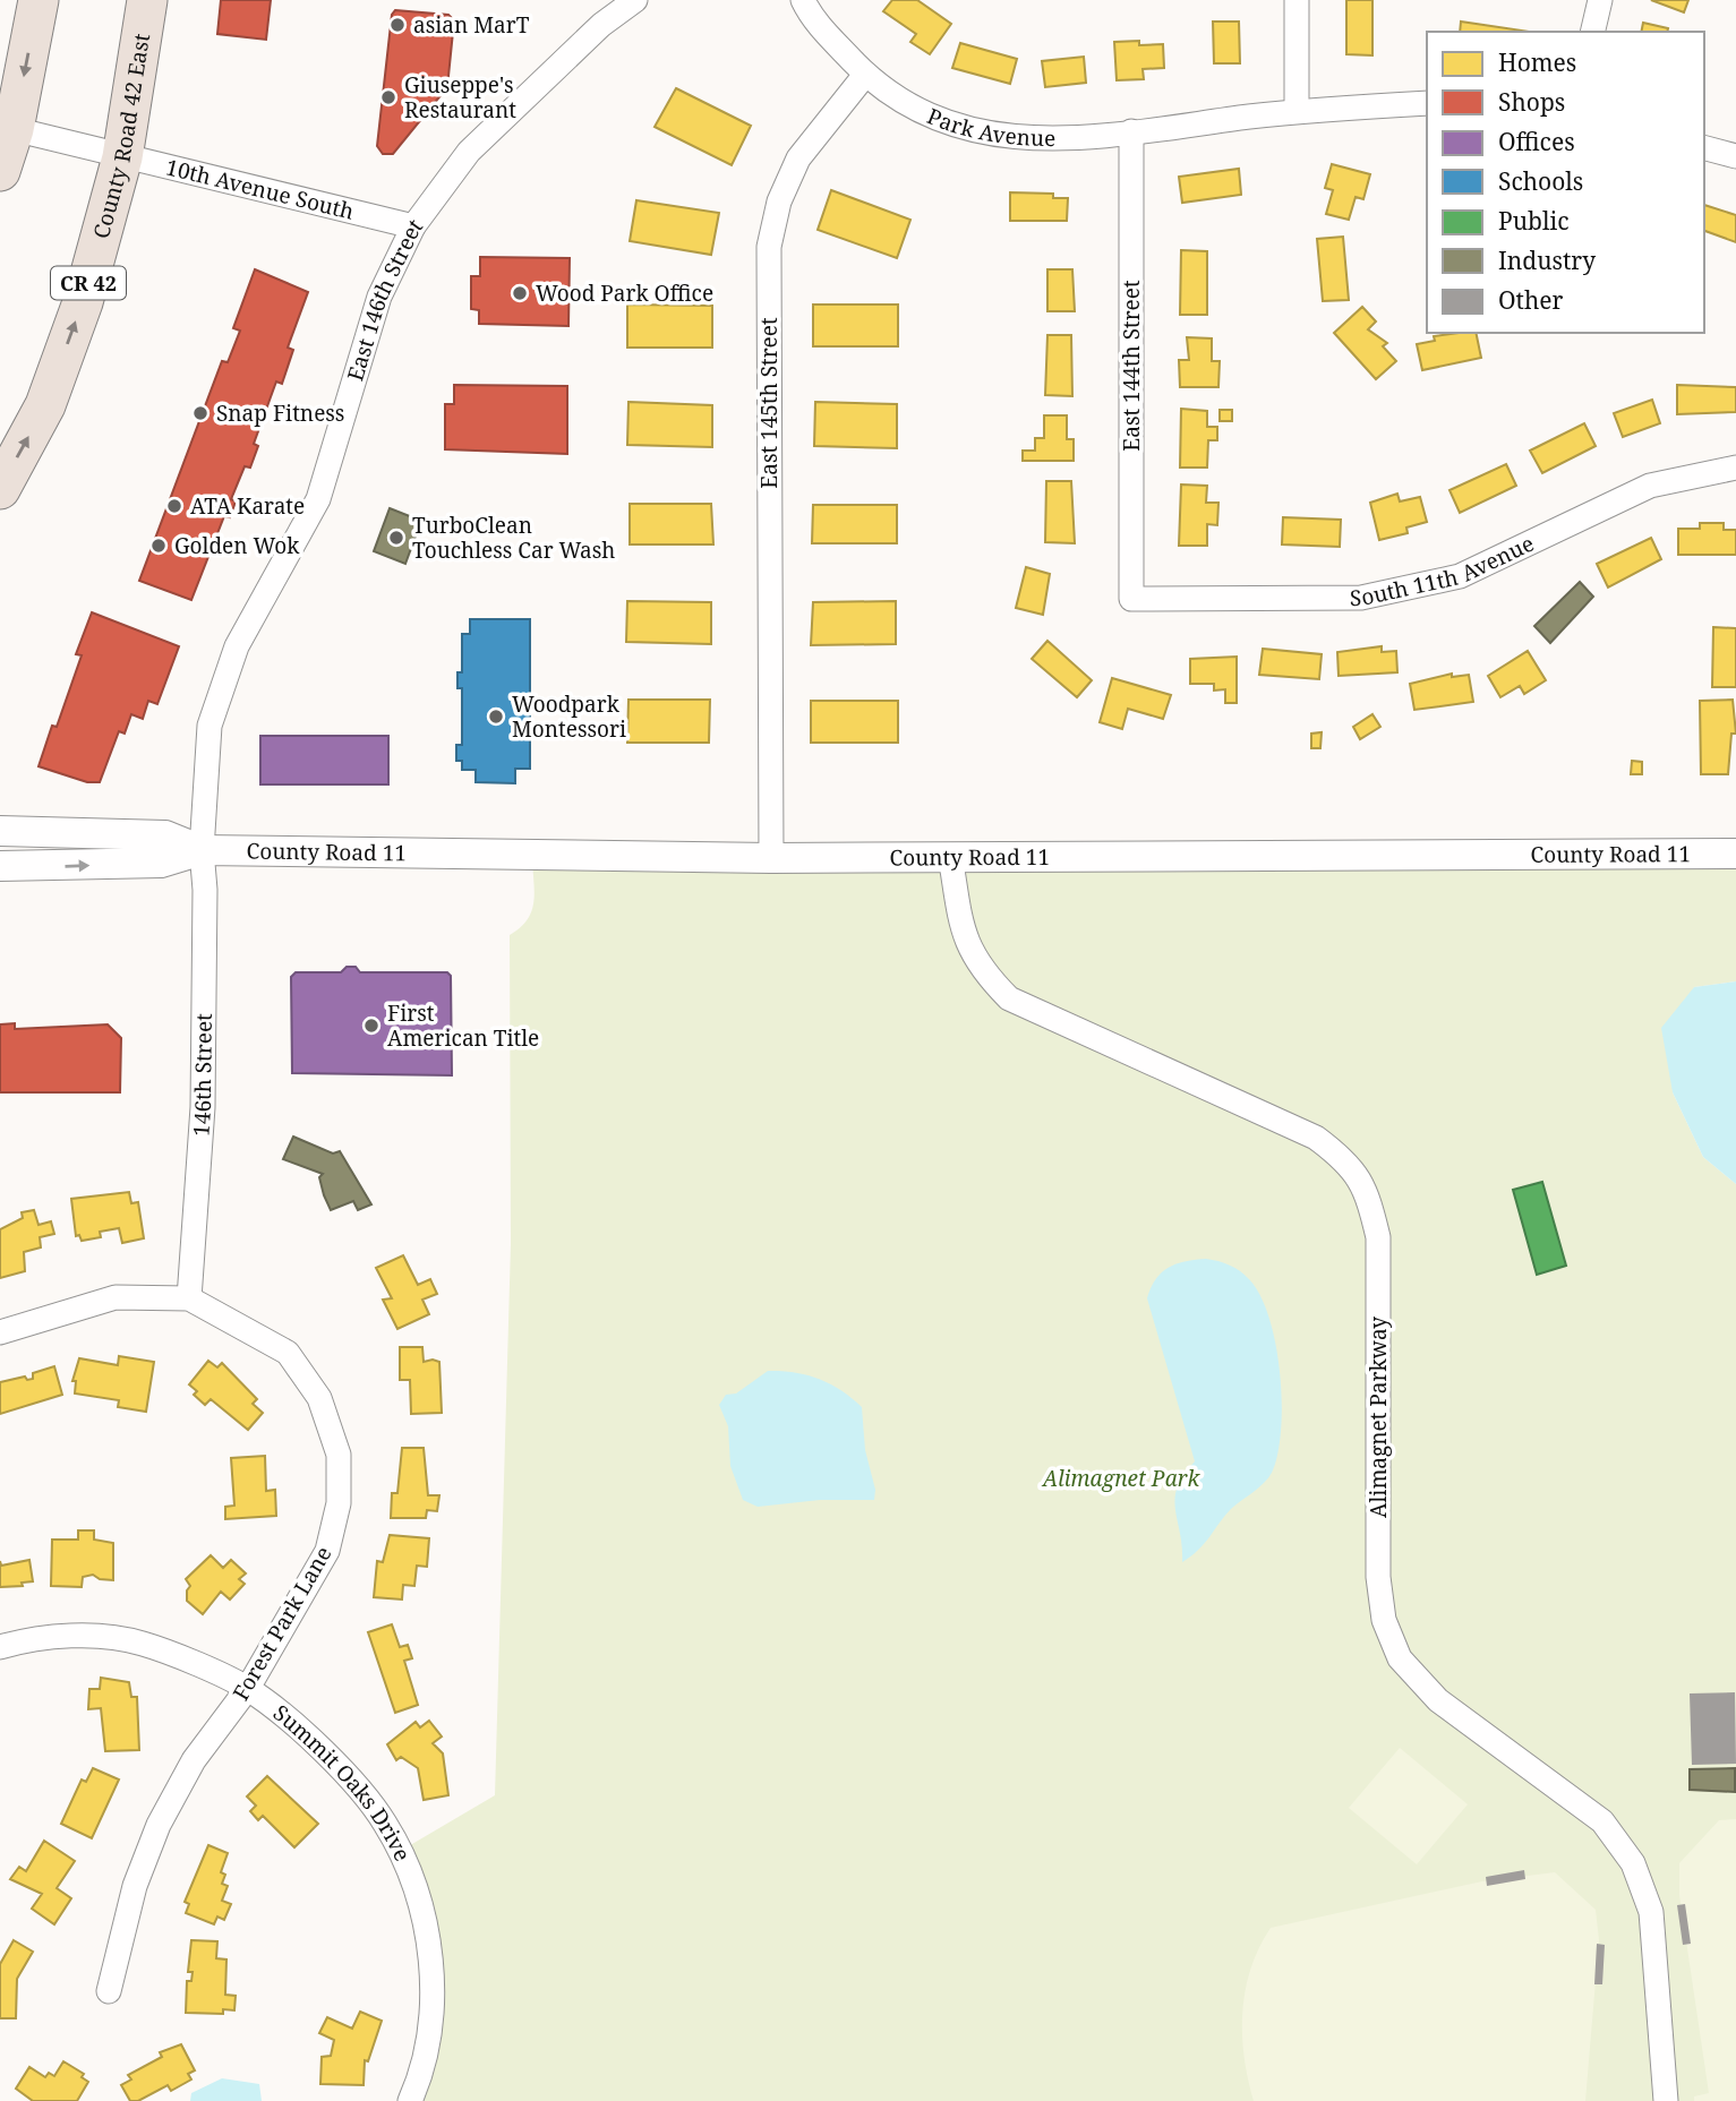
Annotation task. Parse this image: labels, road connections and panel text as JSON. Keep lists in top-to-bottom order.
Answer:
{
  "streets": {
    "highway": ["County Road 42 East", "CR 42"],
    "street": [
      "Park Avenue",
      "10th Avenue South",
      "East 146th Street",
      "East 144th Street",
      "East 145th Street",
      "South 11th Avenue",
      "County Road 11",
      "146th Street",
      "Alimagnet Parkway",
      "Forest Park Lane",
      "Summit Oaks Drive"
    ]
  },
  "crossings": [
    ["Park Avenue", "East 144th Street"],
    ["Park Avenue", "East 145th Street"],
    ["County Road 42 East", "10th Avenue South"],
    ["10th Avenue South", "East 146th Street"],
    ["East 146th Street", "County Road 11"],
    ["East 146th Street", "146th Street"],
    ["East 144th Street", "South 11th Avenue"],
    ["East 145th Street", "County Road 11"],
    ["County Road 11", "146th Street"],
    ["County Road 11", "Alimagnet Parkway"],
    ["146th Street", "Forest Park Lane"],
    ["Forest Park Lane", "Summit Oaks Drive"]
  ],
  "one_way": ["County Road 42 East"],
  "parks": ["Alimagnet Park"],
  "places": [
    "asian MarT",
    "Giuseppe's Restaurant",
    "Wood Park Office",
    "Snap Fitness",
    "ATA Karate",
    "TurboClean Touchless Car Wash",
    "Golden Wok",
    "Woodpark Montessori",
    "First American Title"
  ],
  "legend": [
    "Homes",
    "Shops",
    "Offices",
    "Schools",
    "Public",
    "Industry",
    "Other"
  ]
}
